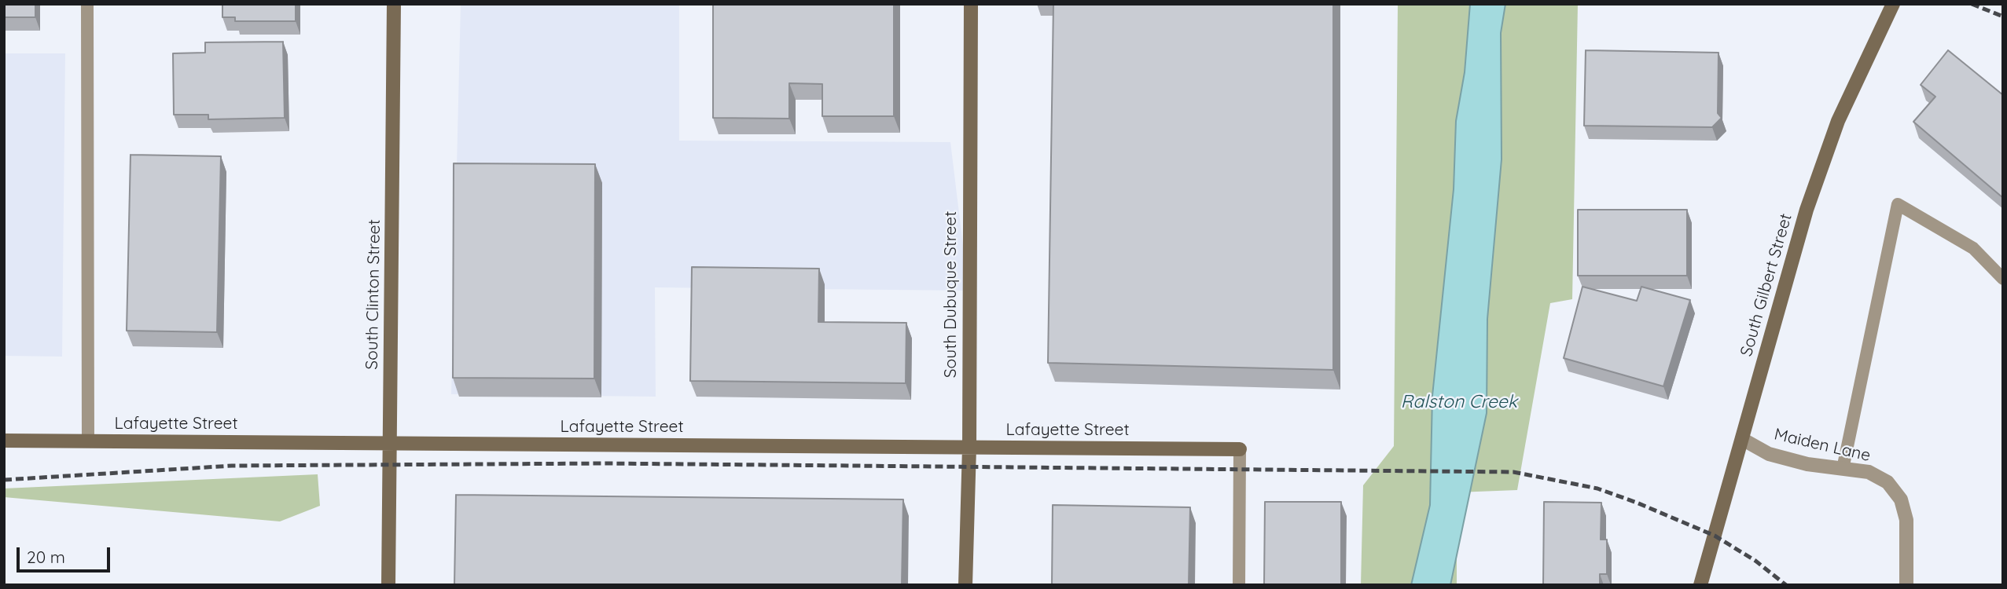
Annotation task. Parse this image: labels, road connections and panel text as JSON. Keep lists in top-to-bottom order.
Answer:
{
  "streets": {
    "street": [
      "South Gilbert Street",
      "South Clinton Street",
      "South Dubuque Street",
      "Lafayette Street",
      "Maiden Lane"
    ]
  },
  "crossings": [
    ["South Gilbert Street", "Maiden Lane"],
    ["South Clinton Street", "Lafayette Street"],
    ["South Dubuque Street", "Lafayette Street"]
  ],
  "water": ["Ralston Creek"],
  "scale_bar": "20 m"
}
